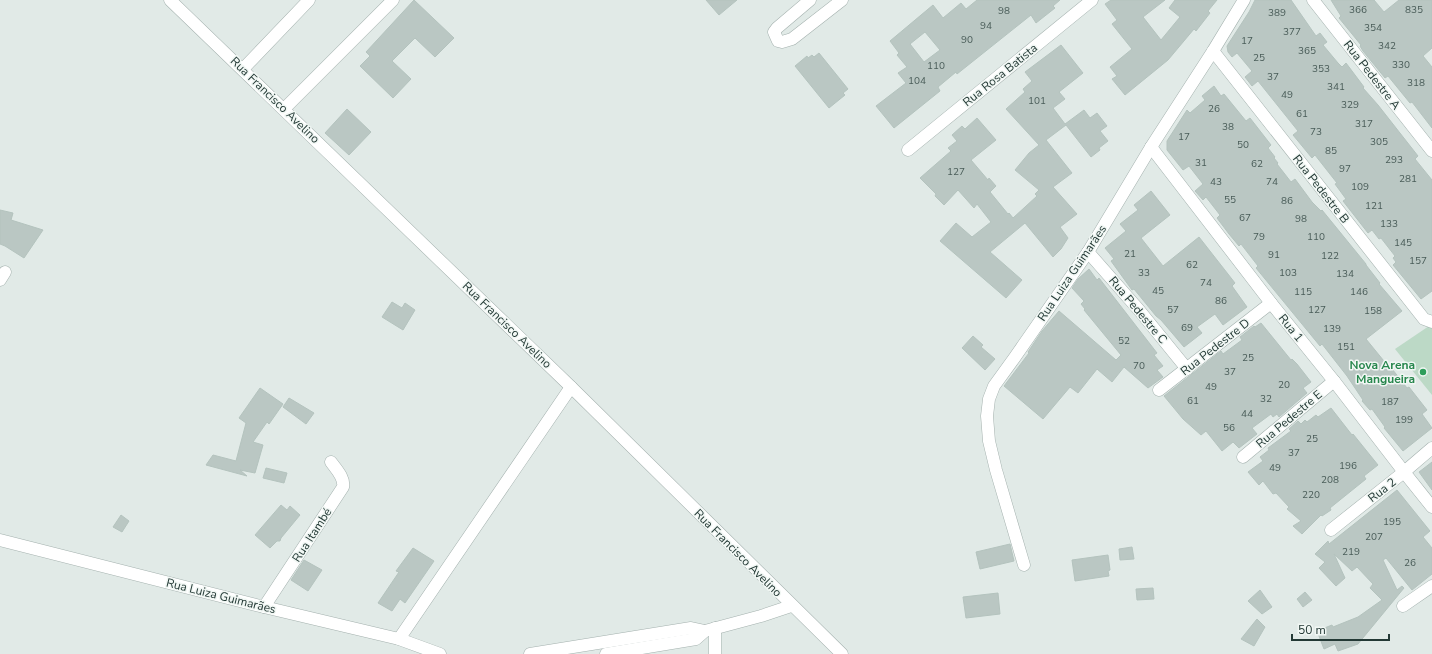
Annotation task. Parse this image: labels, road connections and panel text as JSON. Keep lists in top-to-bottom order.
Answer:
{
  "streets": {
    "street": [
      "Rua Rosa Batista",
      "Rua Pedestre A",
      "Rua Francisco Avelino",
      "Rua Pedestre B",
      "Rua Luiza Guimarães",
      "Rua Pedestre C",
      "Rua 1",
      "Rua Pedestre D",
      "Rua Pedestre E",
      "Rua 2",
      "Rua Itambé"
    ]
  },
  "crossings": [
    ["Rua Pedestre B", "Rua Luiza Guimarães"],
    ["Rua Luiza Guimarães", "Rua Pedestre C"],
    ["Rua Luiza Guimarães", "Rua 1"],
    ["Rua Luiza Guimarães", "Rua Itambé"],
    ["Rua Pedestre C", "Rua Pedestre D"],
    ["Rua 1", "Rua Pedestre D"],
    ["Rua 1", "Rua Pedestre E"],
    ["Rua 1", "Rua 2"]
  ],
  "places": ["Nova Arena Mangueira"],
  "house_numbers": [
    "366",
    "835",
    "98",
    "389",
    "94",
    "354",
    "377",
    "90",
    "17",
    "342",
    "365",
    "25",
    "330",
    "110",
    "353",
    "37",
    "104",
    "318",
    "341",
    "49",
    "101",
    "329",
    "26",
    "61",
    "317",
    "38",
    "73",
    "17",
    "305",
    "50",
    "85",
    "293",
    "31",
    "62",
    "97",
    "127",
    "281",
    "43",
    "74",
    "109",
    "55",
    "86",
    "121",
    "67",
    "98",
    "133",
    "79",
    "110",
    "145",
    "21",
    "91",
    "122",
    "157",
    "62",
    "33",
    "103",
    "134",
    "74",
    "45",
    "115",
    "146",
    "86",
    "57",
    "127",
    "158",
    "69",
    "139",
    "52",
    "151",
    "25",
    "70",
    "37",
    "20",
    "49",
    "32",
    "61",
    "187",
    "44",
    "199",
    "56",
    "25",
    "37",
    "196",
    "49",
    "208",
    "220",
    "195",
    "207",
    "219",
    "26"
  ],
  "scale_bar": "50 m"
}
